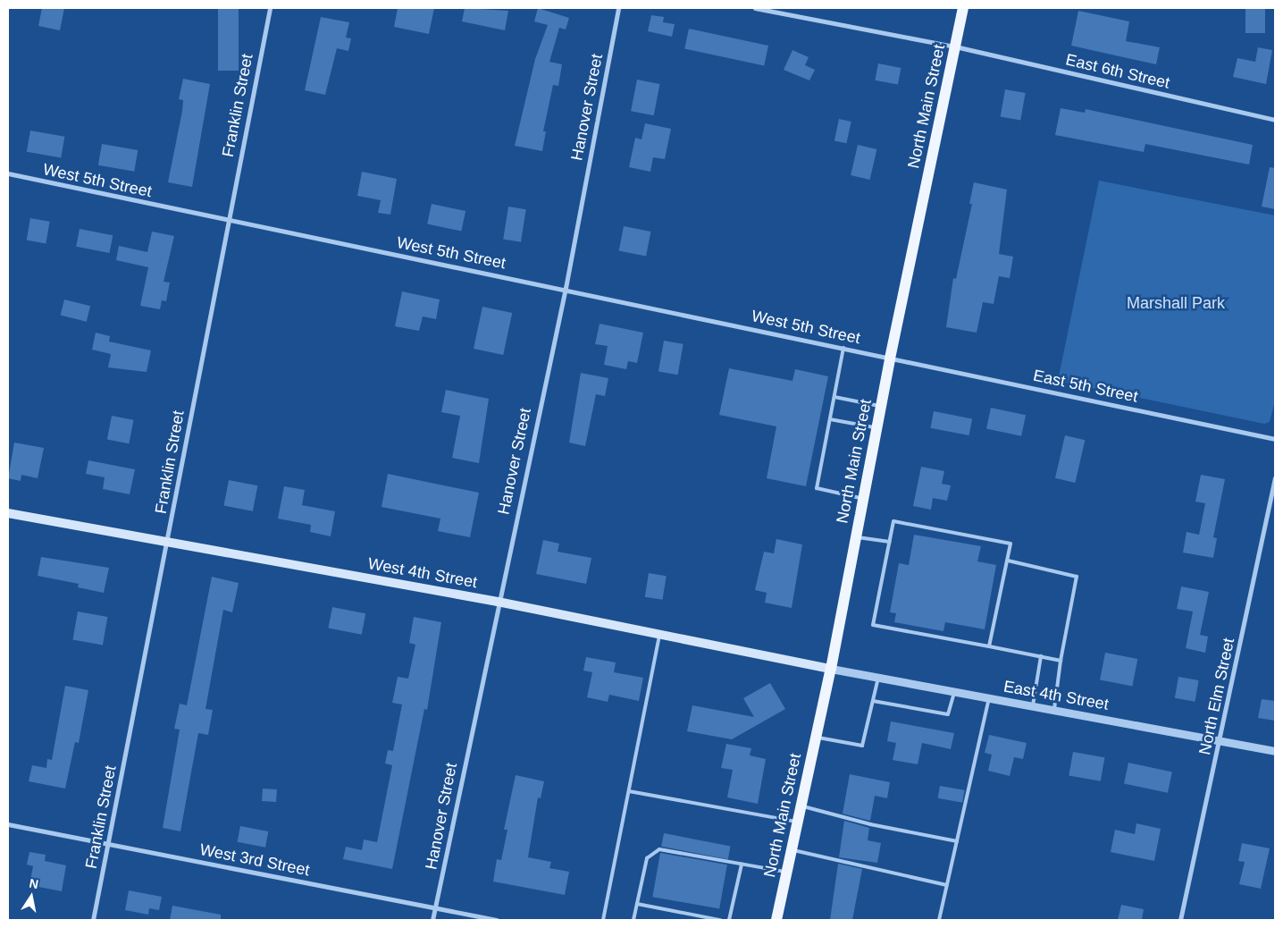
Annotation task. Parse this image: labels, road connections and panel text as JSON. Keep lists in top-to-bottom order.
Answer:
{
  "streets": {
    "main road": ["North Main Street", "West 4th Street"],
    "street": [
      "East 6th Street",
      "Franklin Street",
      "Hanover Street",
      "West 5th Street",
      "East 5th Street",
      "East 4th Street",
      "North Elm Street",
      "West 3rd Street"
    ]
  },
  "crossings": [
    ["East 6th Street", "North Main Street"],
    ["Franklin Street", "West 5th Street"],
    ["Franklin Street", "West 4th Street"],
    ["Franklin Street", "West 3rd Street"],
    ["North Main Street", "West 5th Street"],
    ["North Main Street", "East 5th Street"],
    ["North Main Street", "West 4th Street"],
    ["North Main Street", "East 4th Street"],
    ["Hanover Street", "West 5th Street"],
    ["Hanover Street", "West 4th Street"],
    ["Hanover Street", "West 3rd Street"],
    ["West 5th Street", "East 5th Street"],
    ["West 4th Street", "East 4th Street"],
    ["East 4th Street", "North Elm Street"]
  ],
  "parks": ["Marshall Park"],
  "north": "top"
}
